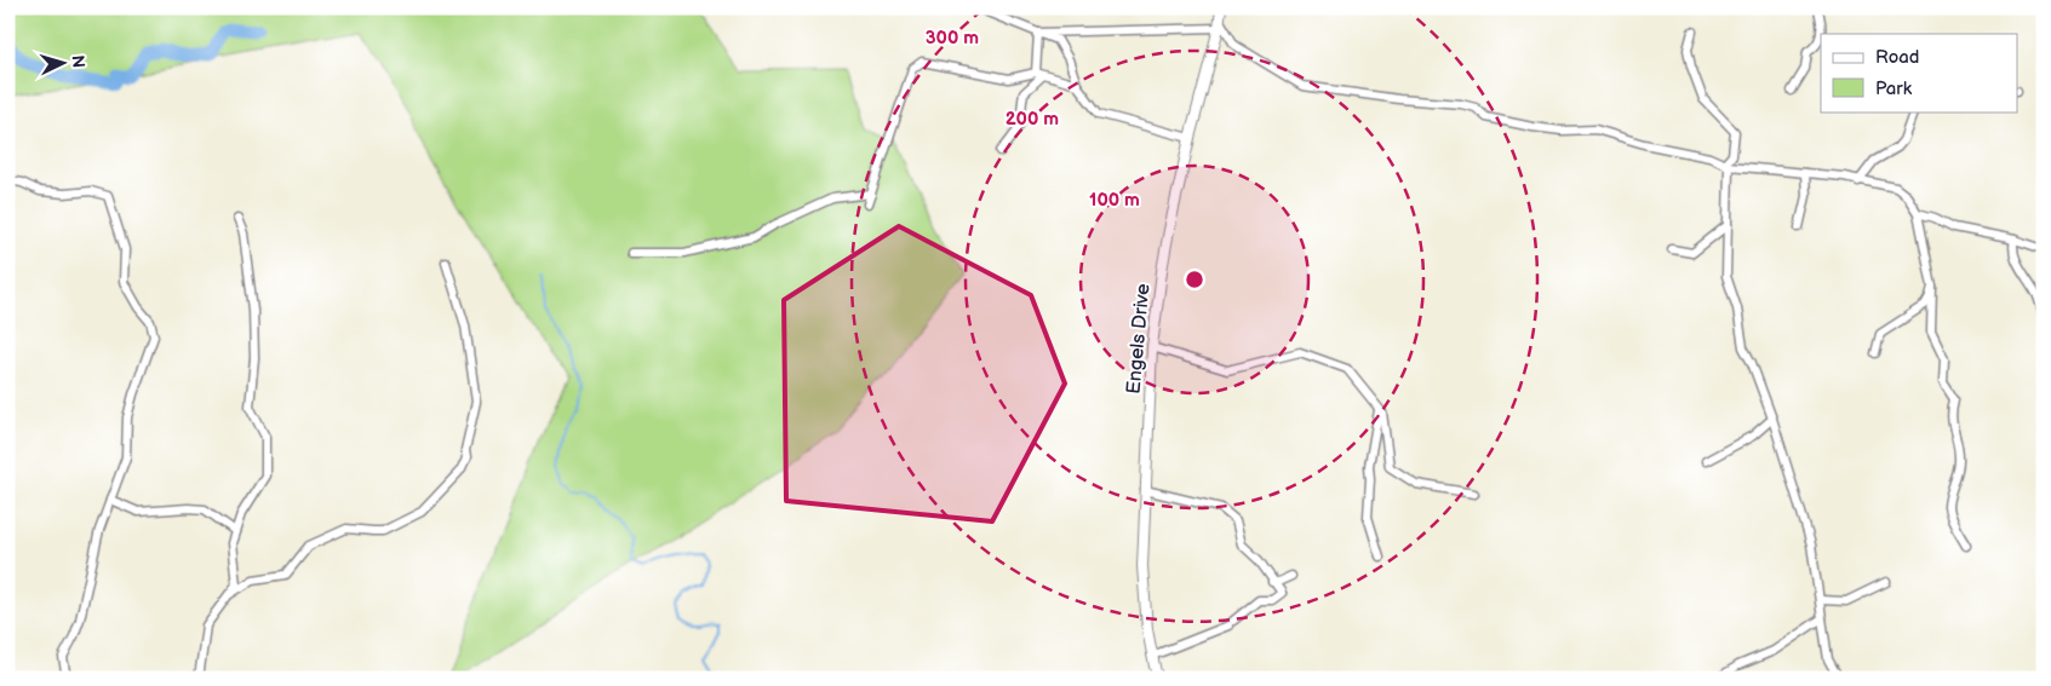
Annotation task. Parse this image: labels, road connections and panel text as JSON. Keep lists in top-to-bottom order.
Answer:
{
  "streets": {
    "street": ["Engels Drive"]
  },
  "legend": ["Road", "Park"],
  "north": "right",
  "rings": ["300 m", "200 m", "100 m"]
}
